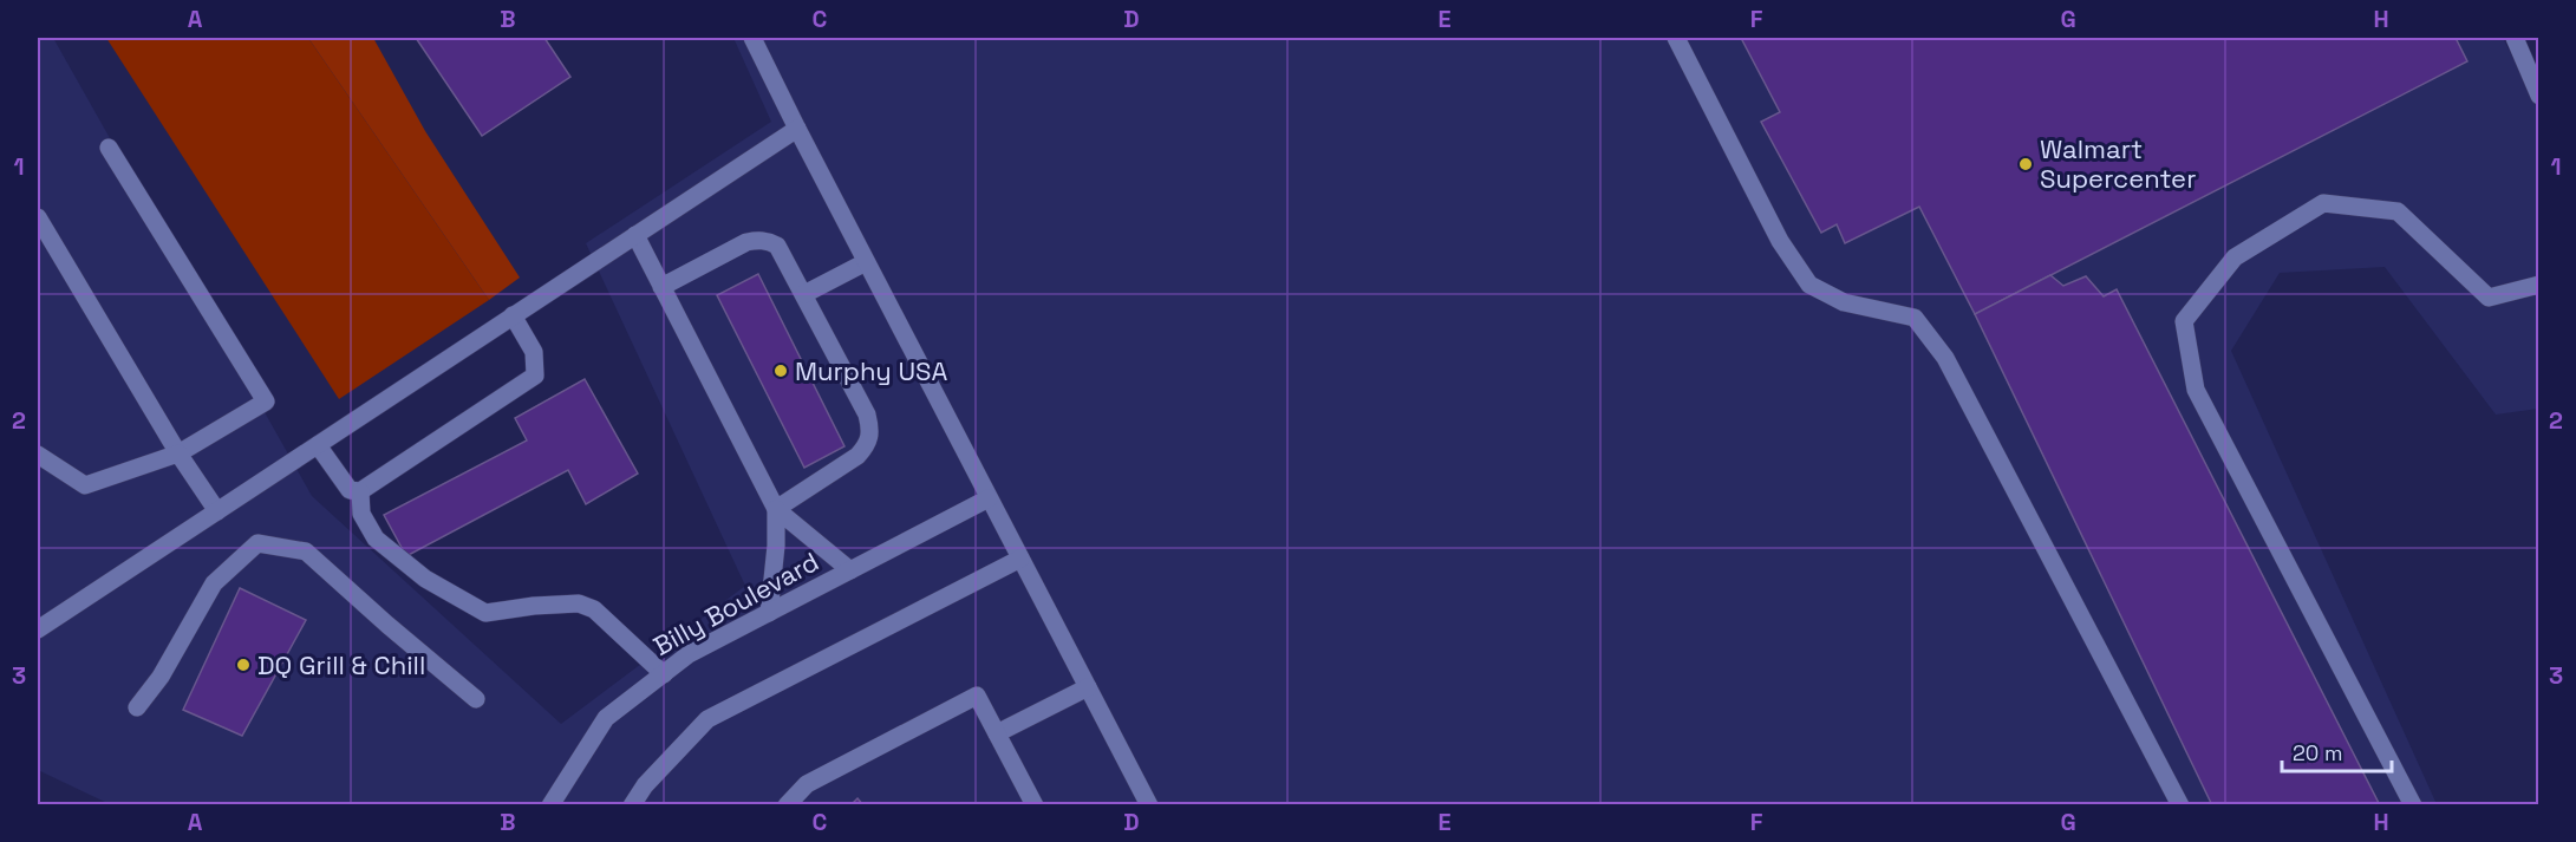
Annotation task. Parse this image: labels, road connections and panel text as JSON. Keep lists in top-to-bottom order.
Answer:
{
  "streets": {
    "street": ["Billy Boulevard"]
  },
  "places": ["Walmart Supercenter", "Murphy USA", "DQ Grill & Chill"],
  "scale_bar": "20 m",
  "grid": {
    "columns": [
      "A",
      "B",
      "C",
      "D",
      "E",
      "F",
      "G",
      "H"
    ],
    "rows": ["1", "2", "3"]
  }
}
